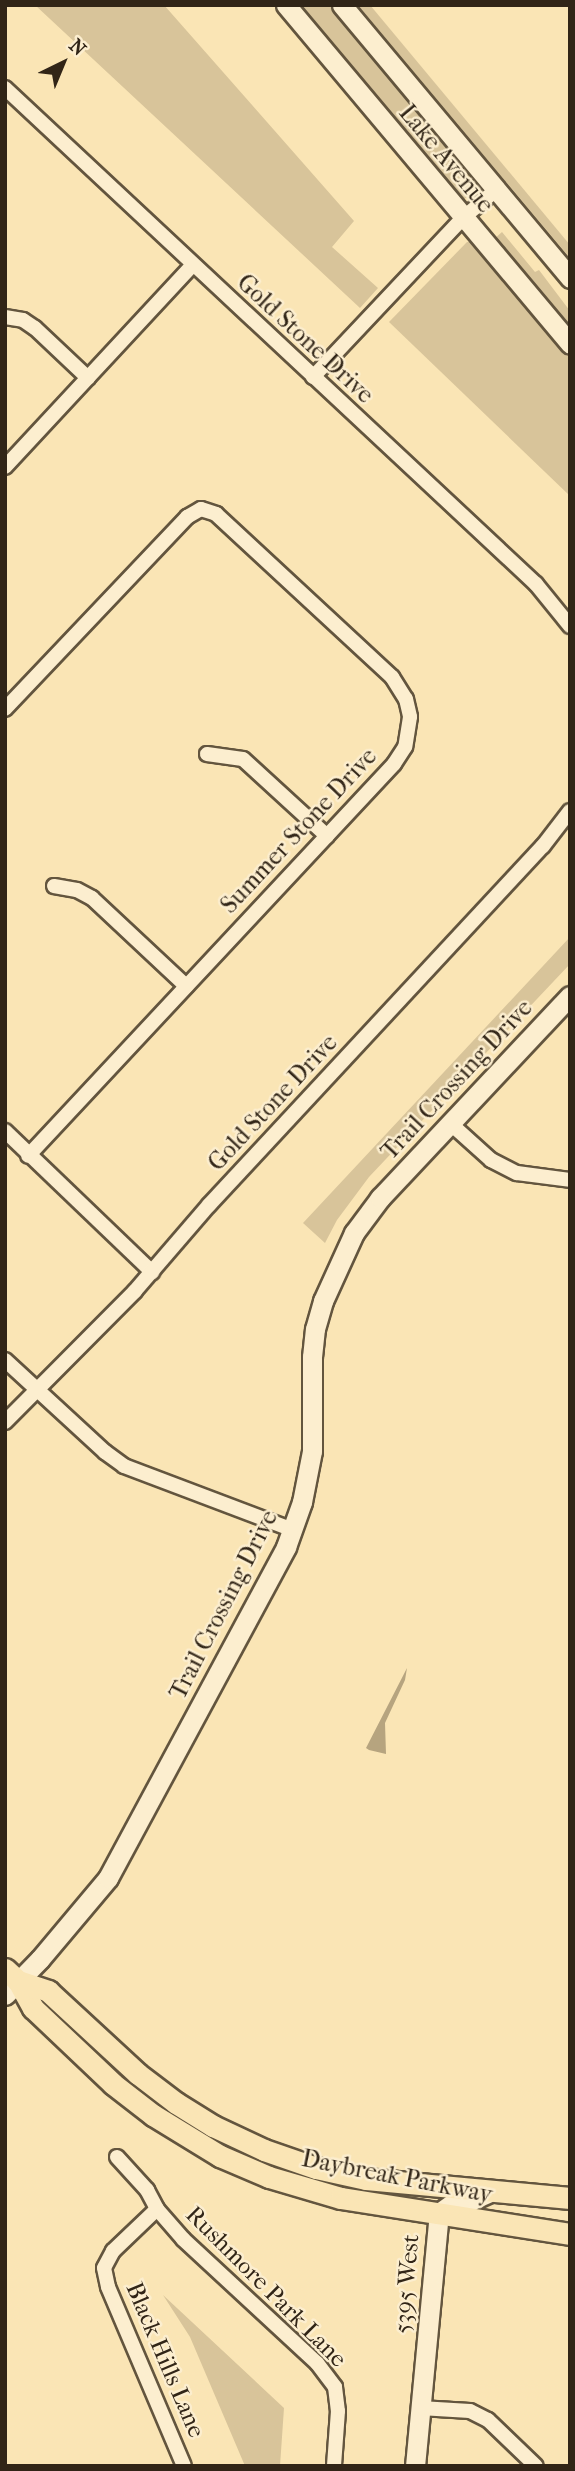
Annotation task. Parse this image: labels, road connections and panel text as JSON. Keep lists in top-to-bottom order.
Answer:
{
  "streets": {
    "main road": ["Daybreak Parkway"],
    "street": [
      "Lake Avenue",
      "Gold Stone Drive",
      "Summer Stone Drive",
      "Trail Crossing Drive",
      "5395 West",
      "Rushmore Park Lane",
      "Black Hills Lane"
    ]
  },
  "crossings": [
    ["Trail Crossing Drive", "Daybreak Parkway"],
    ["Daybreak Parkway", "5395 West"],
    ["Rushmore Park Lane", "Black Hills Lane"]
  ],
  "north": "top right"
}
